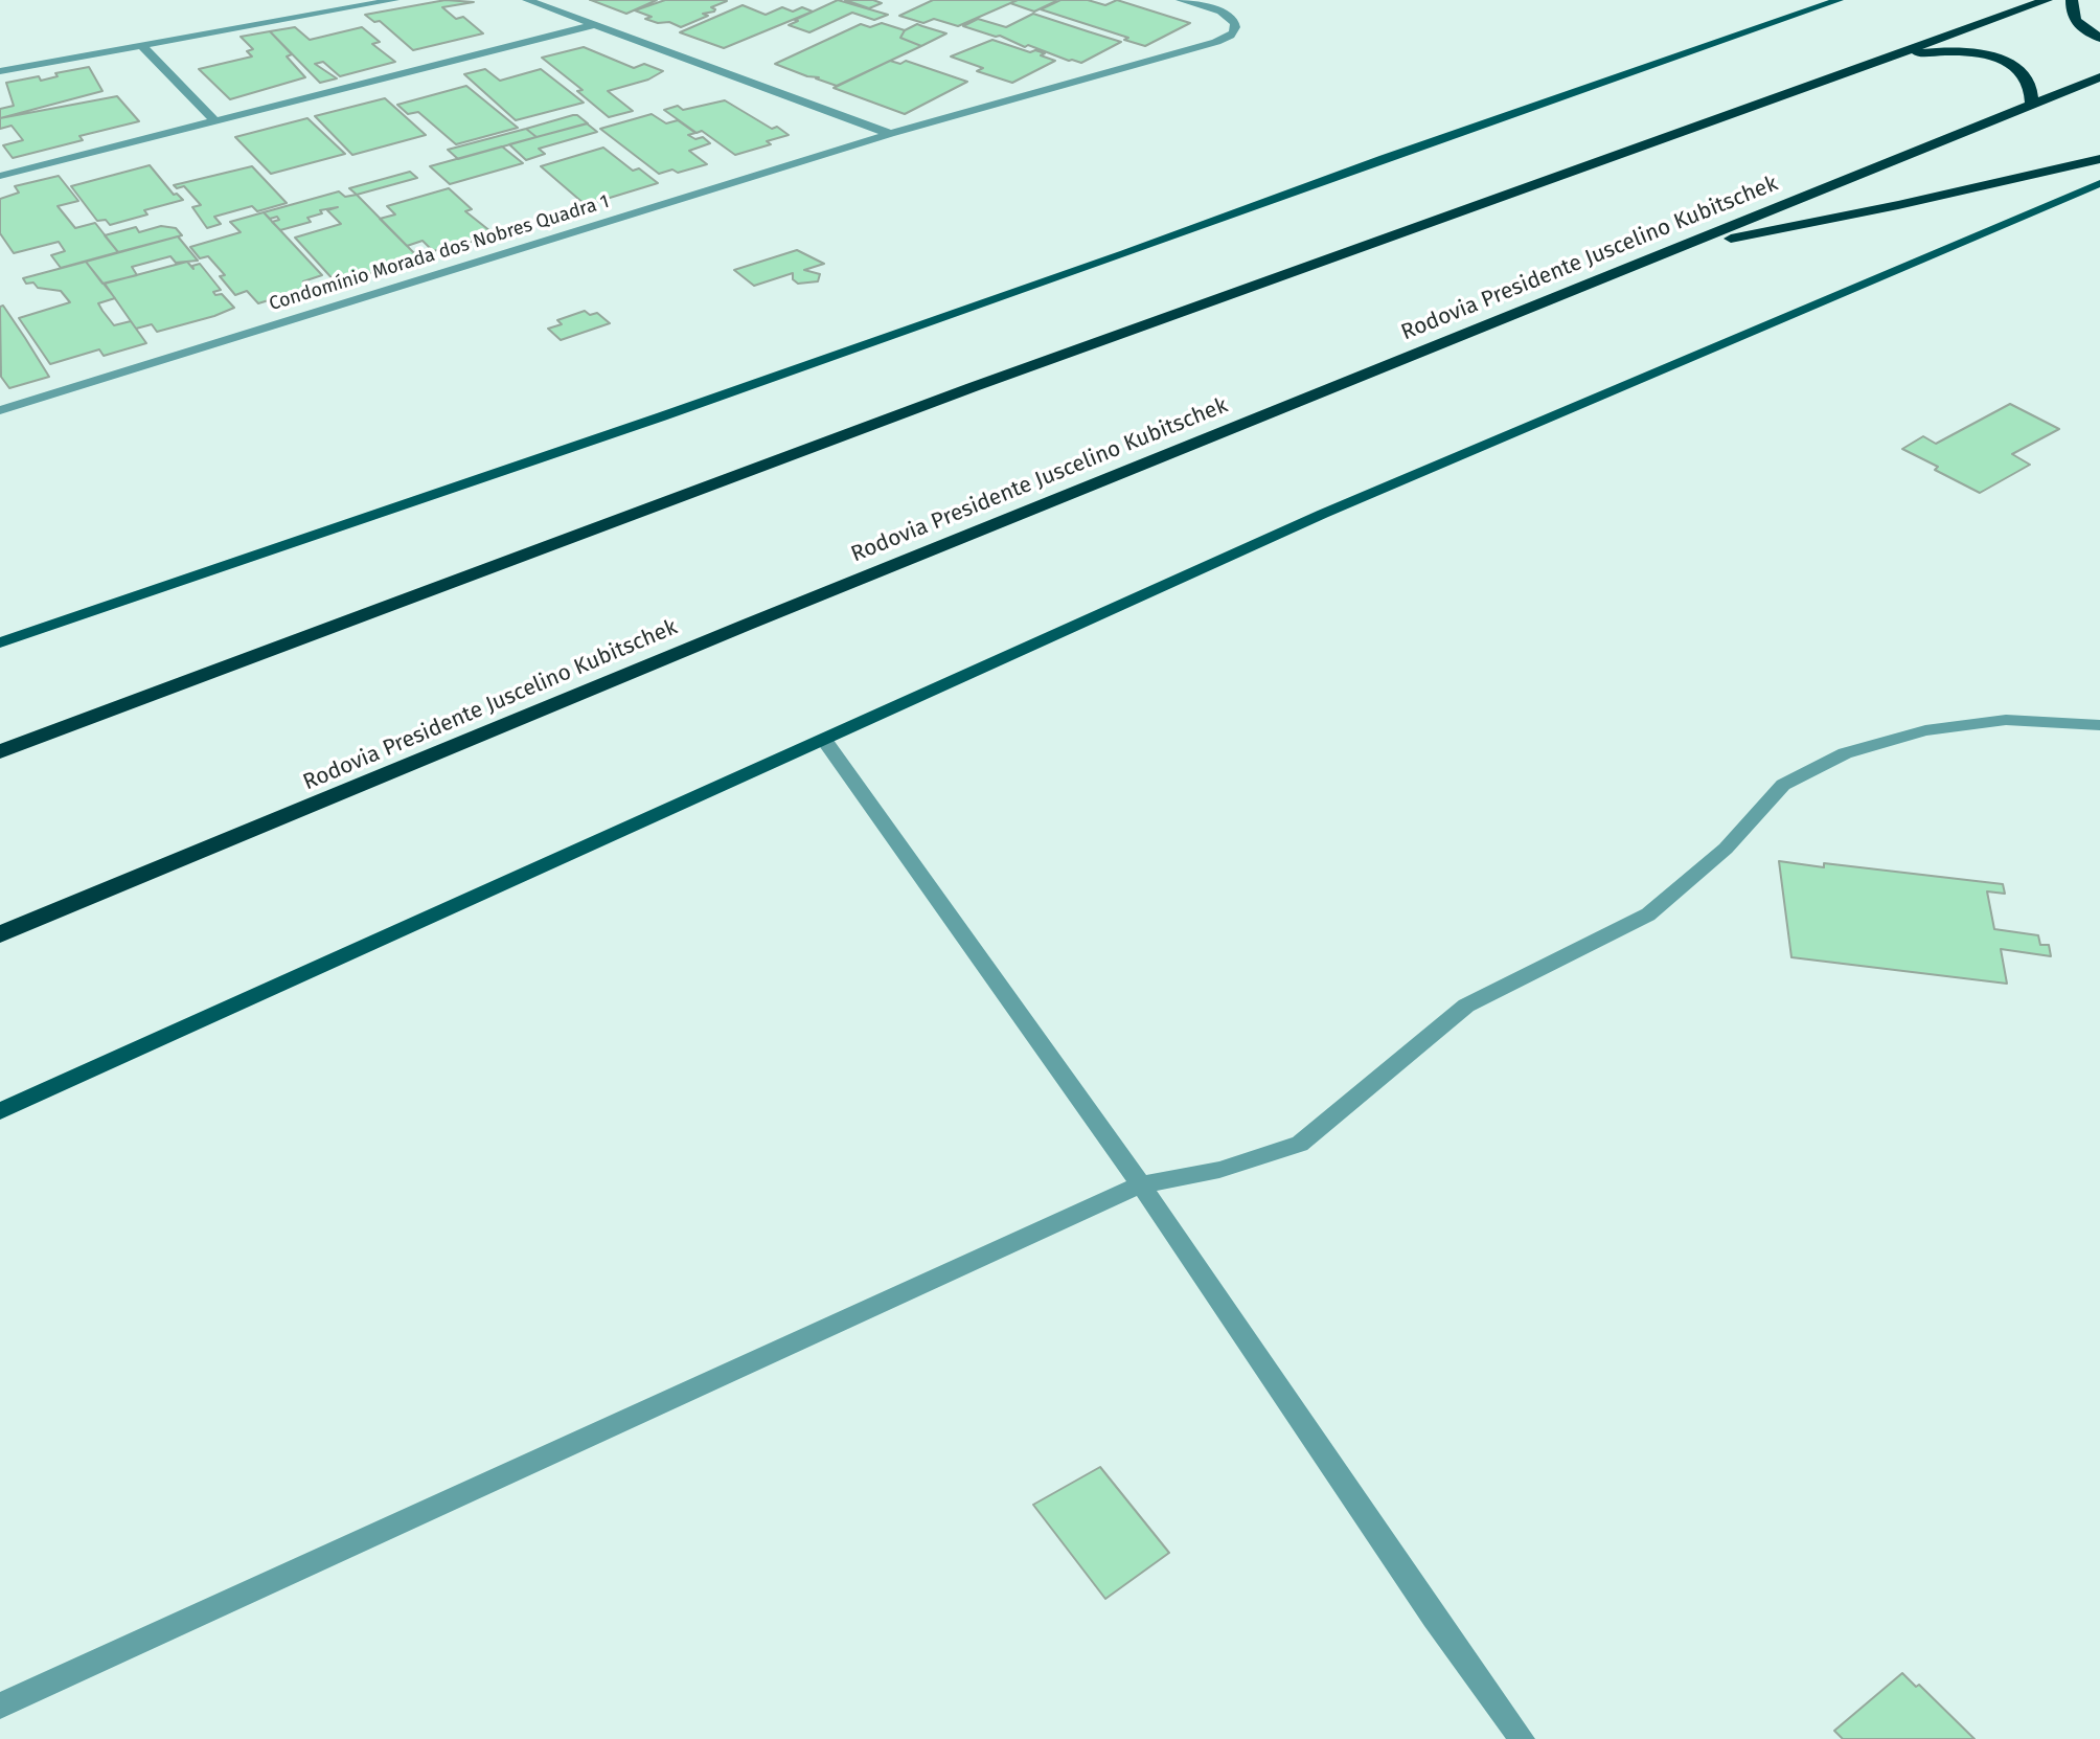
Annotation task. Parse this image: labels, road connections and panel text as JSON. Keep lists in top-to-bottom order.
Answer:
{
  "streets": {
    "highway": ["Rodovia Presidente Juscelino Kubitschek"],
    "street": ["Condomínio Morada dos Nobres Quadra 1"]
  }
}
